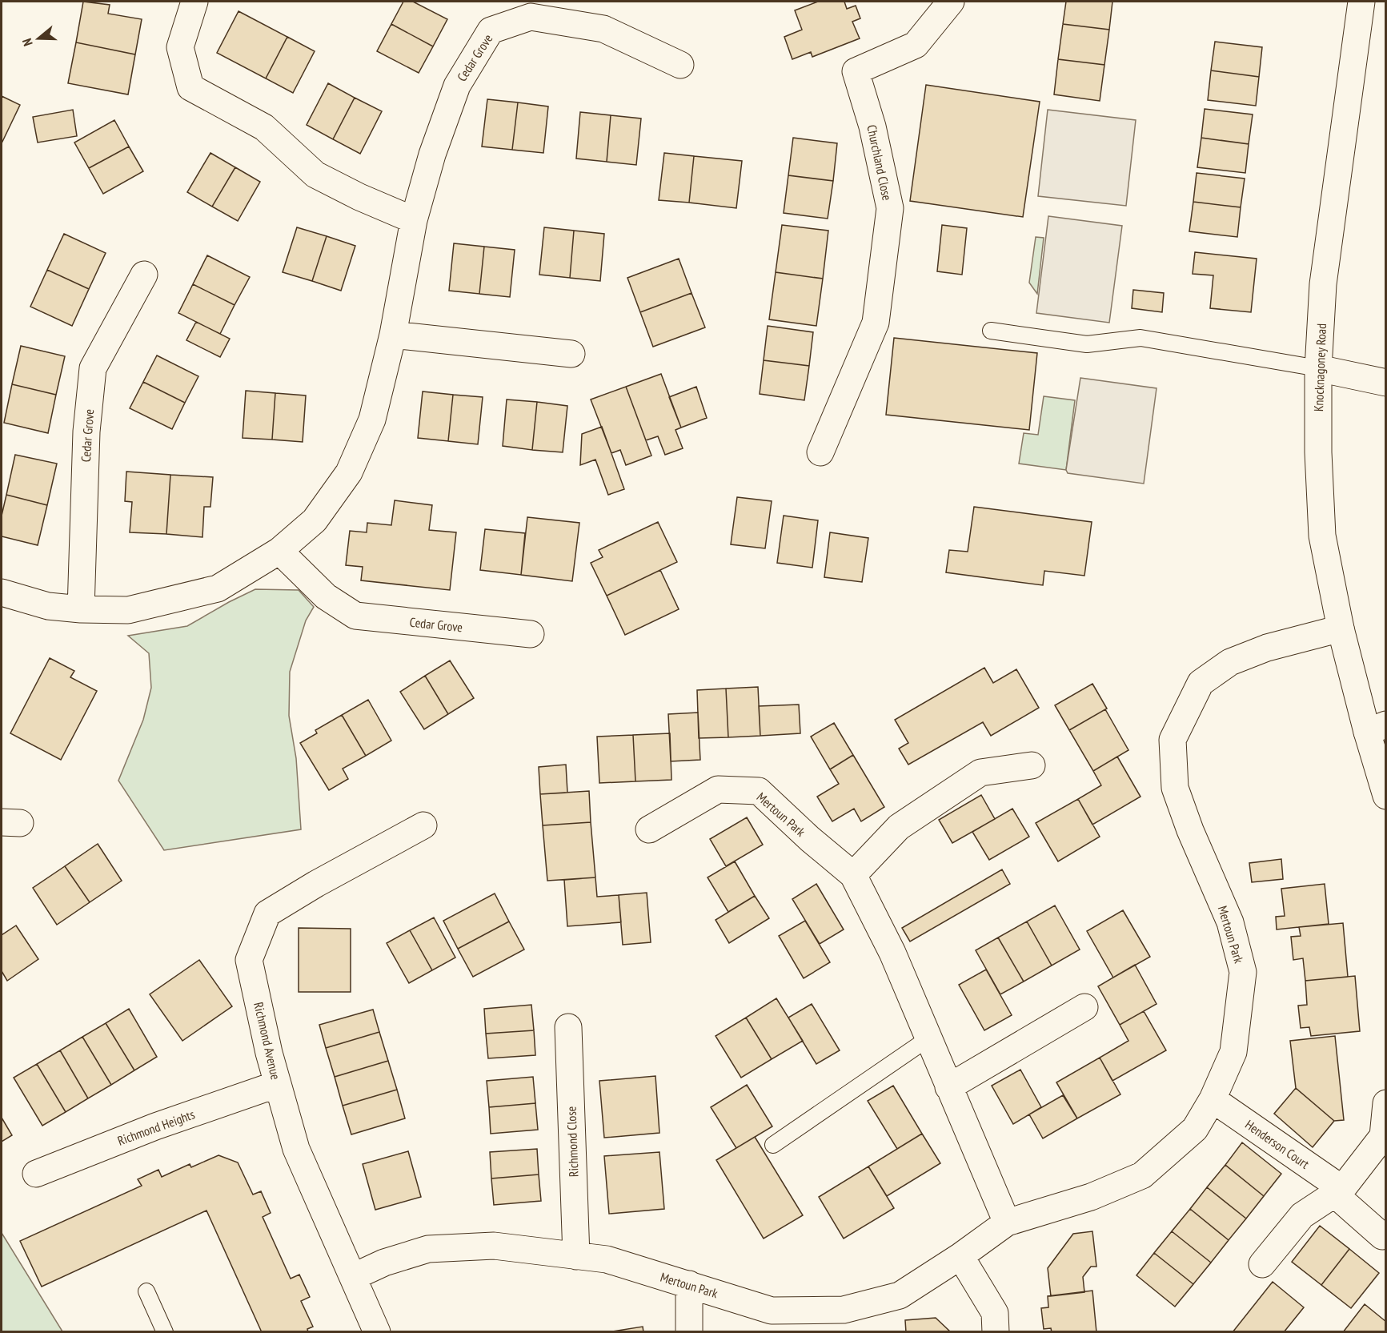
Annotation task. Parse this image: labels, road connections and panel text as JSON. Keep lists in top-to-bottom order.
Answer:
{
  "streets": {
    "street": [
      "Cedar Grove",
      "Churchland Close",
      "Knocknagoney Road",
      "Mertoun Park",
      "Richmond Avenue",
      "Richmond Heights",
      "Richmond Close",
      "Henderson Court"
    ]
  },
  "crossings": [
    ["Knocknagoney Road", "Mertoun Park"],
    ["Mertoun Park", "Richmond Avenue"],
    ["Mertoun Park", "Richmond Close"],
    ["Mertoun Park", "Henderson Court"],
    ["Richmond Avenue", "Richmond Heights"]
  ],
  "north": "left"
}
